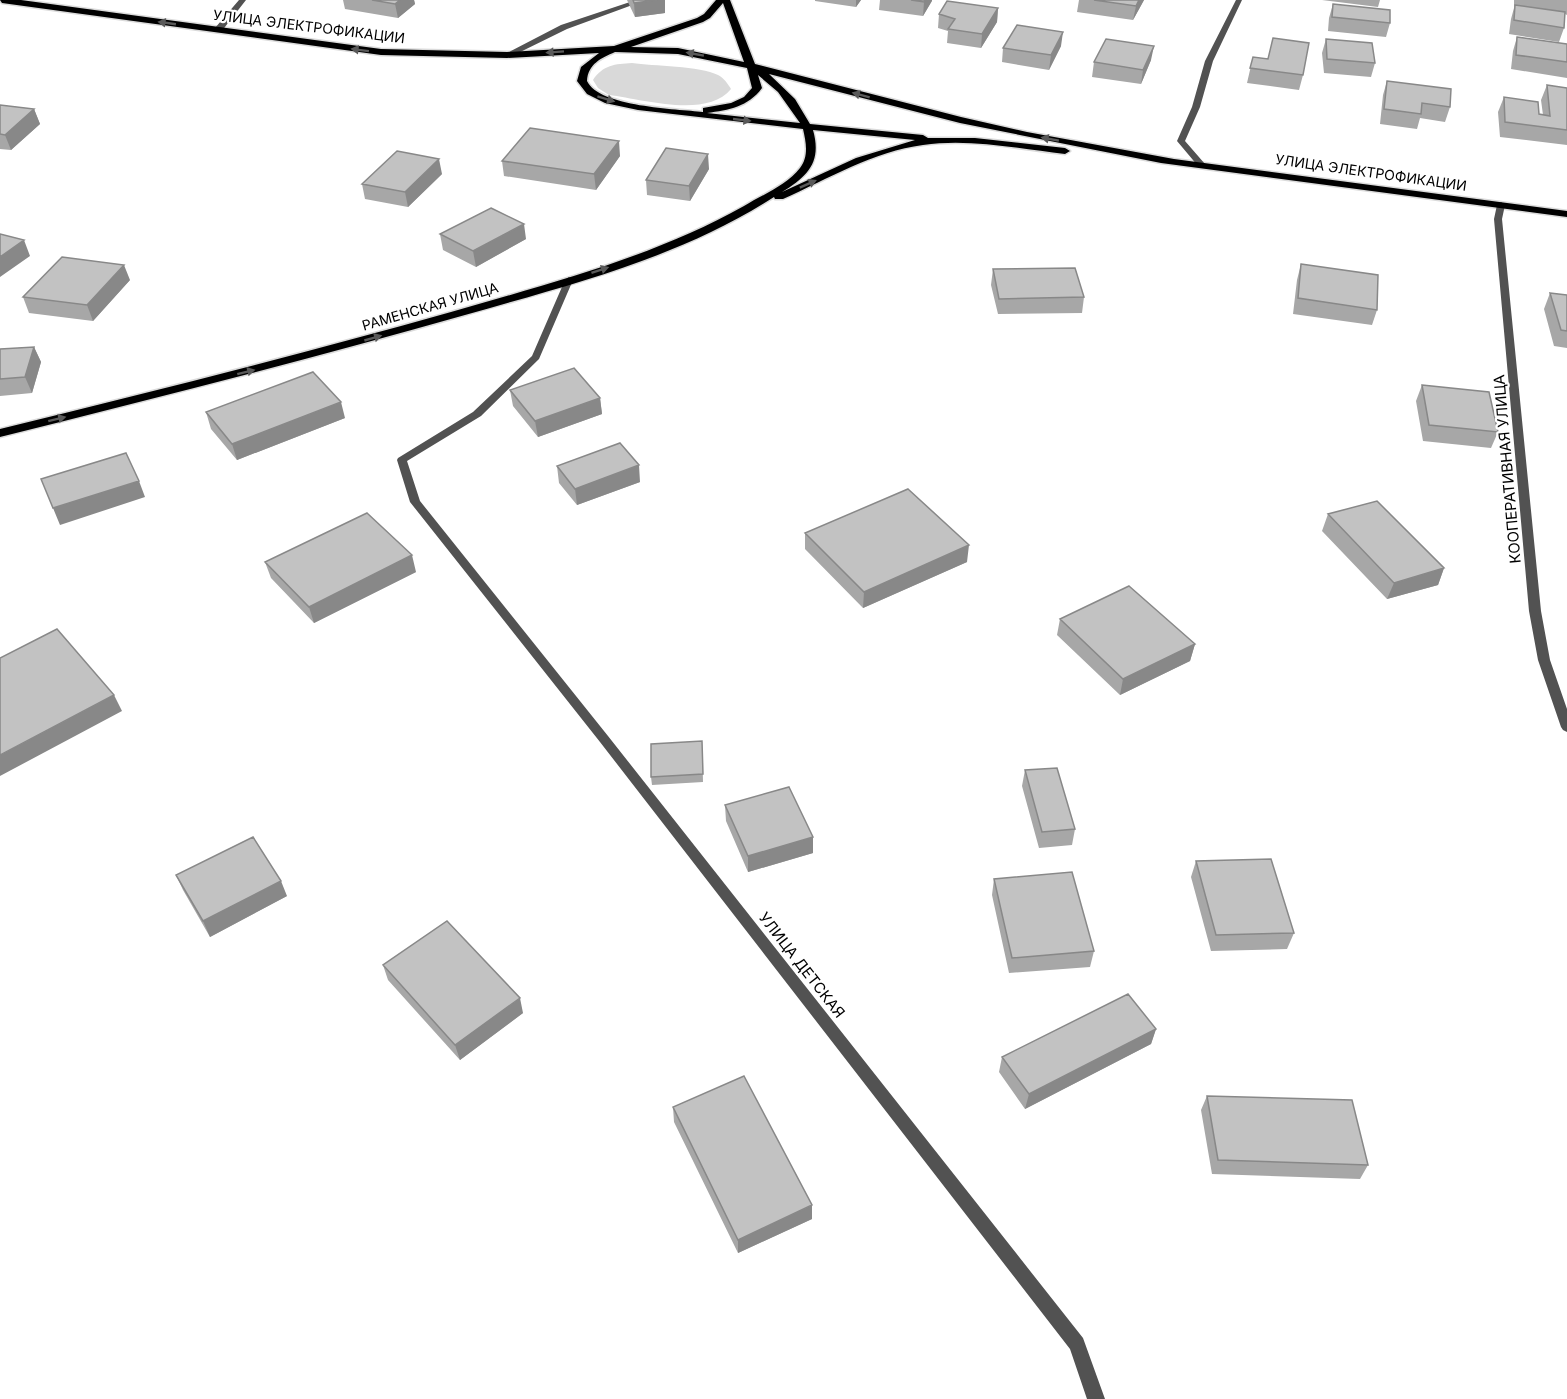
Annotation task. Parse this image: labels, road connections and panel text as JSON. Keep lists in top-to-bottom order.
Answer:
{
  "streets": {
    "main road": ["УЛИЦА ЭЛЕКТРОФИКАЦИИ", "РАМЕНСКАЯ УЛИЦА"],
    "street": ["КООПЕРАТИВНАЯ УЛИЦА", "УЛИЦА ДЕТСКАЯ"]
  },
  "crossings": [
    ["УЛИЦА ЭЛЕКТРОФИКАЦИИ", "КООПЕРАТИВНАЯ УЛИЦА"],
    ["РАМЕНСКАЯ УЛИЦА", "УЛИЦА ДЕТСКАЯ"]
  ],
  "one_way": ["УЛИЦА ЭЛЕКТРОФИКАЦИИ", "РАМЕНСКАЯ УЛИЦА"]
}
